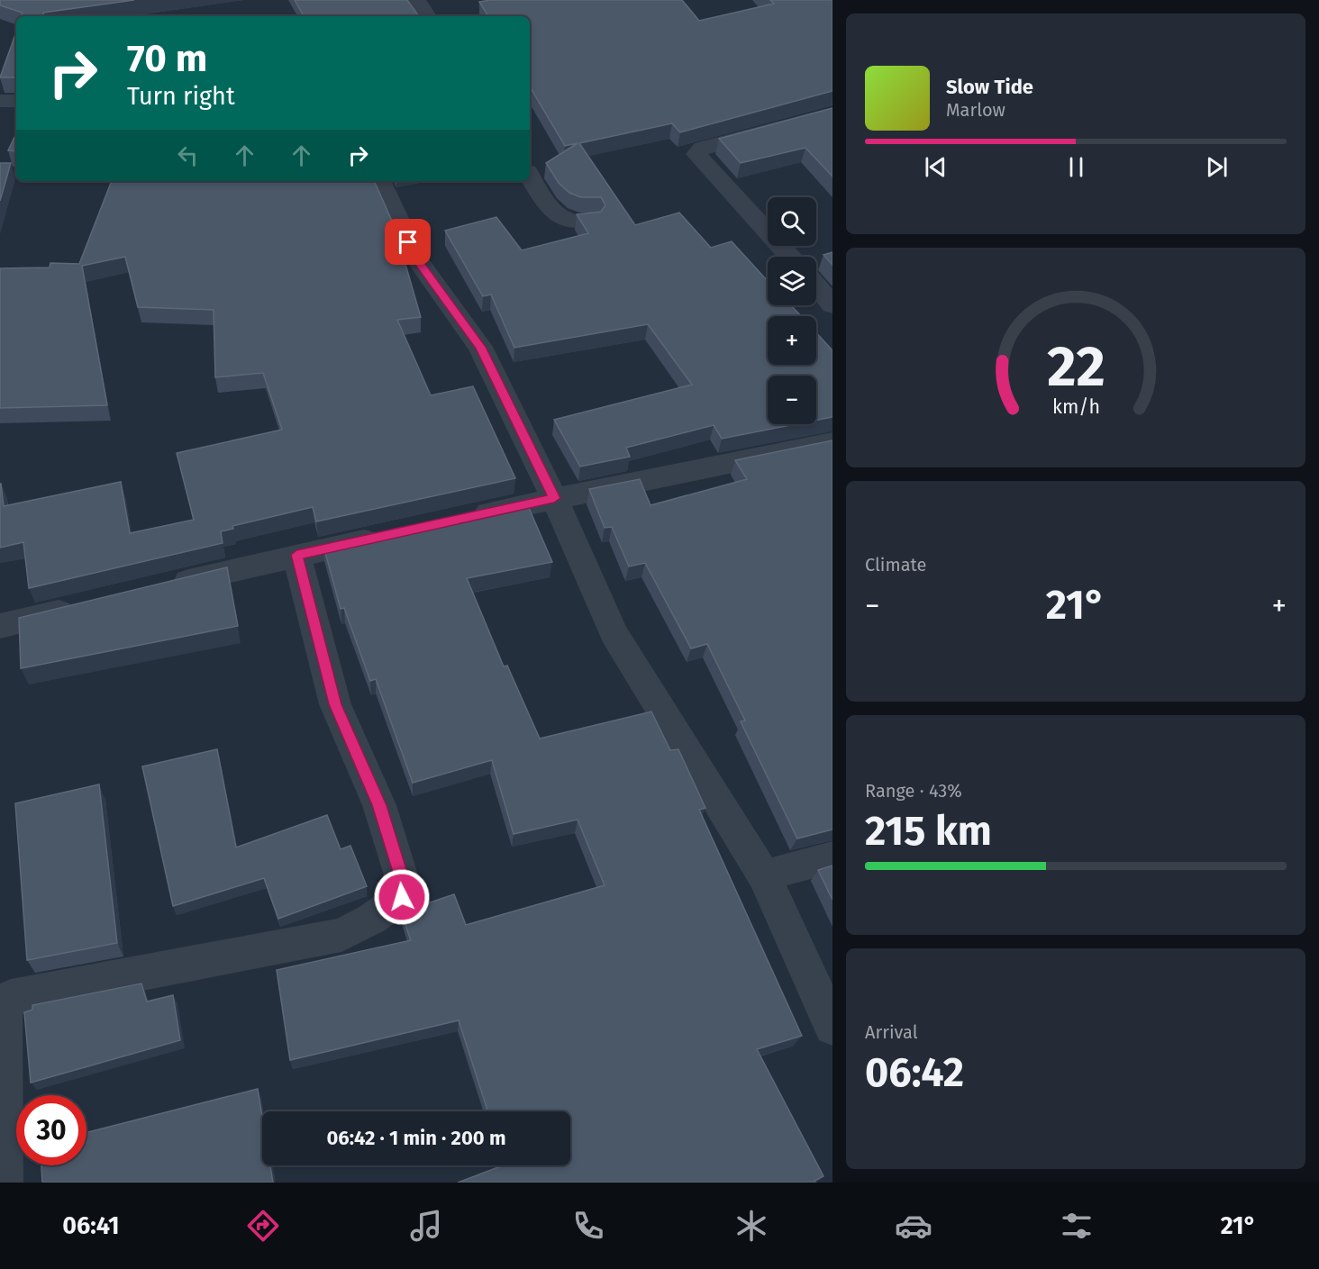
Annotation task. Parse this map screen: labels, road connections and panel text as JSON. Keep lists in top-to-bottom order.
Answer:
{
  "page": {
    "turn": ["70 m", "Turn right"],
    "song": ["Slow Tide", "Marlow"],
    "map_buttons": ["+", "−"],
    "tile": [
      "Climate",
      ["Range · 43%", "215 km"],
      ["Arrival", "06:42"]
    ],
    "heat": ["−", "21°", "+"],
    "limit": "30",
    "trip": "06:42 · 1 min · 200 m",
    "tabs": ["06:41", "21°"],
    "gauge": ["22", "km/h"]
  }
}
